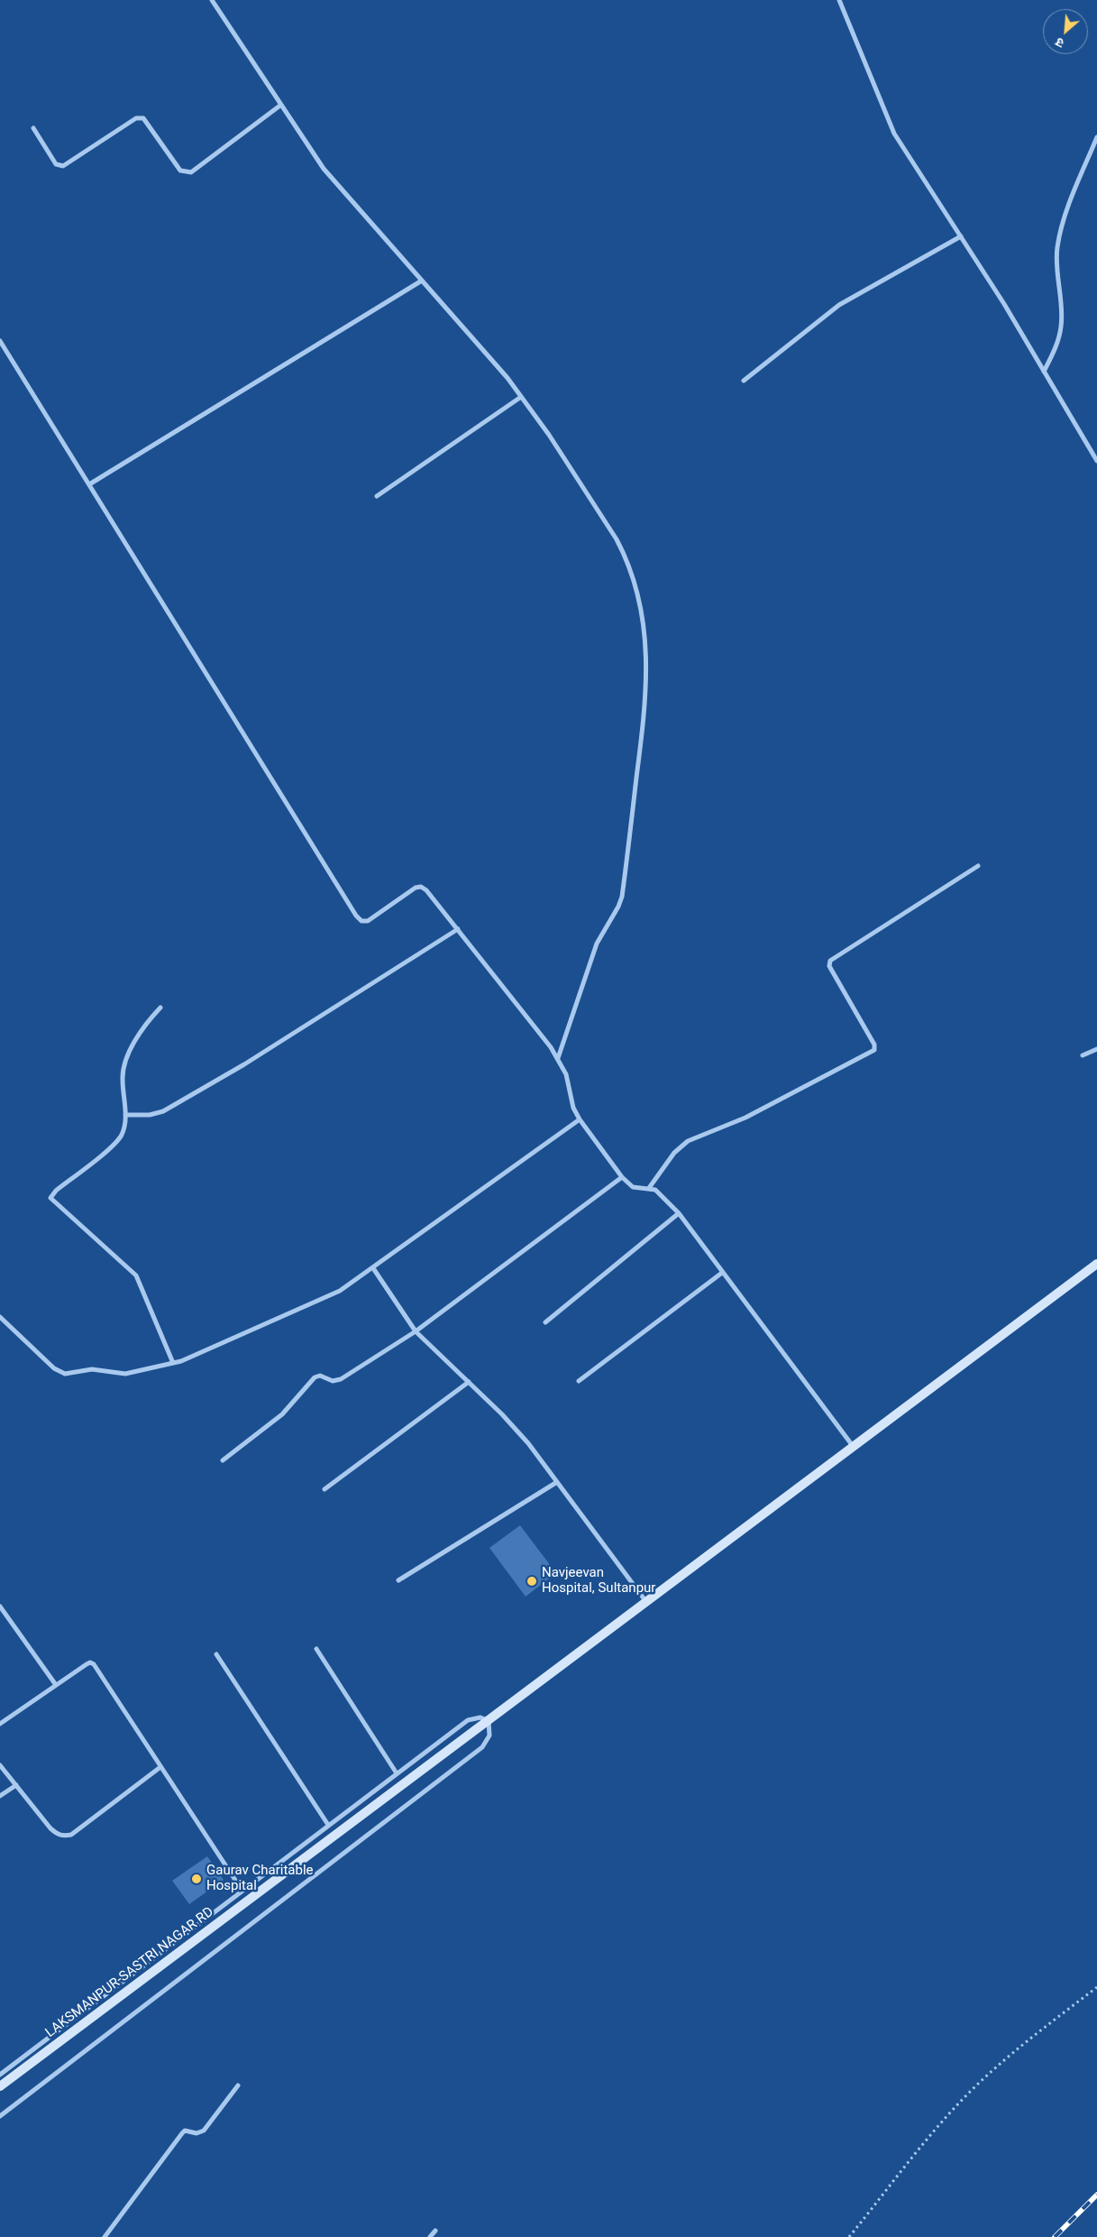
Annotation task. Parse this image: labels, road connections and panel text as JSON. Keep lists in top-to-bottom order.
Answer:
{
  "streets": {
    "street": ["LAKSMANPUR-SASTRI NAGAR RD"]
  },
  "places": ["Navjeevan Hospital, Sultanpur", "Gaurav Charitable Hospital"],
  "north": "bottom left"
}
